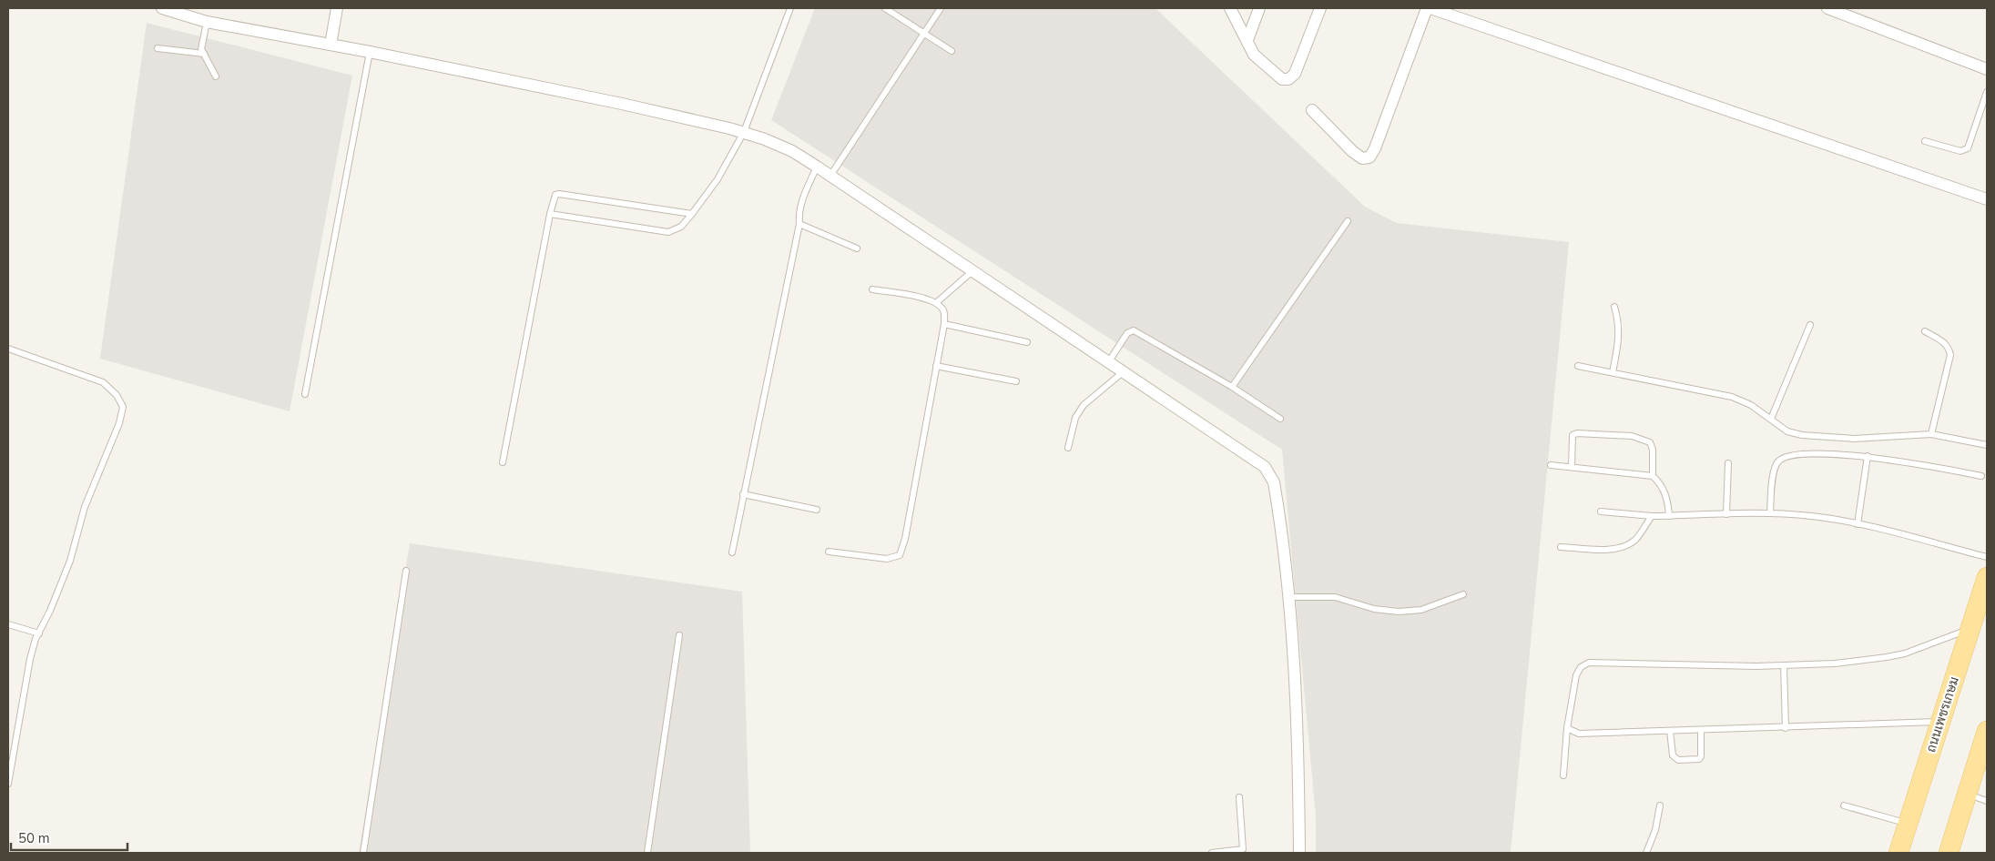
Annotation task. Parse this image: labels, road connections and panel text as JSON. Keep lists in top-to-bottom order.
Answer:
{
  "streets": {
    "main road": ["ถนนเพชรเกษม"]
  },
  "scale_bar": "50 m"
}
